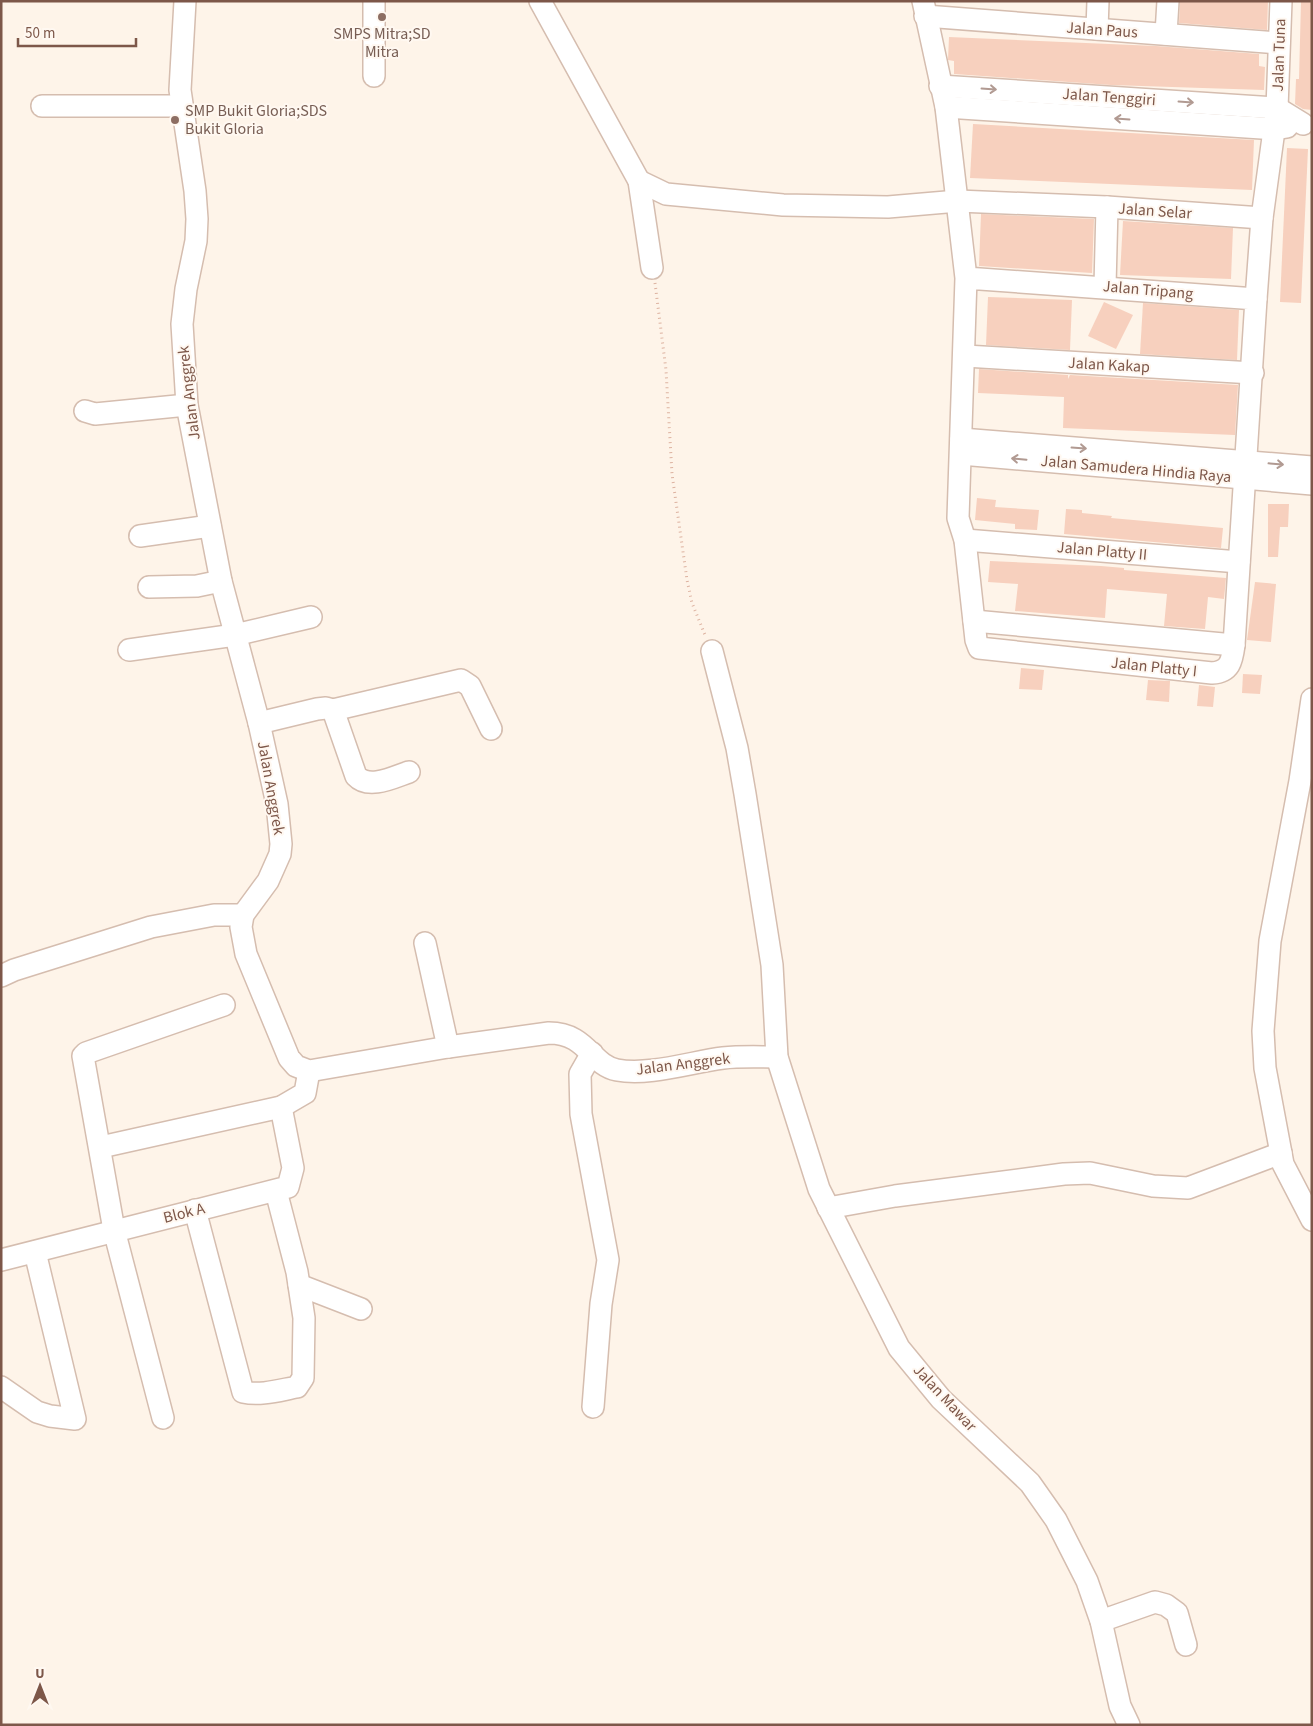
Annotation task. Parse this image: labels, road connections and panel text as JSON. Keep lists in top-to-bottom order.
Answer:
{
  "streets": {
    "street": [
      "Jalan Paus",
      "Jalan Tuna",
      "Jalan Tenggiri",
      "Jalan Selar",
      "Jalan Tripang",
      "Jalan Kakap",
      "Jalan Anggrek",
      "Jalan Samudera Hindia Raya",
      "Jalan Platty II",
      "Jalan Platty I",
      "Blok A",
      "Jalan Mawar"
    ]
  },
  "crossings": [
    ["Jalan Paus", "Jalan Tuna"],
    ["Jalan Paus", "Jalan Platty I"],
    ["Jalan Tuna", "Jalan Tenggiri"],
    ["Jalan Tenggiri", "Jalan Platty I"],
    ["Jalan Selar", "Jalan Platty I"],
    ["Jalan Tripang", "Jalan Platty I"],
    ["Jalan Kakap", "Jalan Platty I"],
    ["Jalan Anggrek", "Jalan Mawar"],
    ["Jalan Samudera Hindia Raya", "Jalan Platty I"],
    ["Jalan Platty II", "Jalan Platty I"]
  ],
  "places": ["SMPS Mitra;SD Mitra", "SMP Bukit Gloria;SDS Bukit Gloria"],
  "scale_bar": "50 m",
  "north": "top"
}
